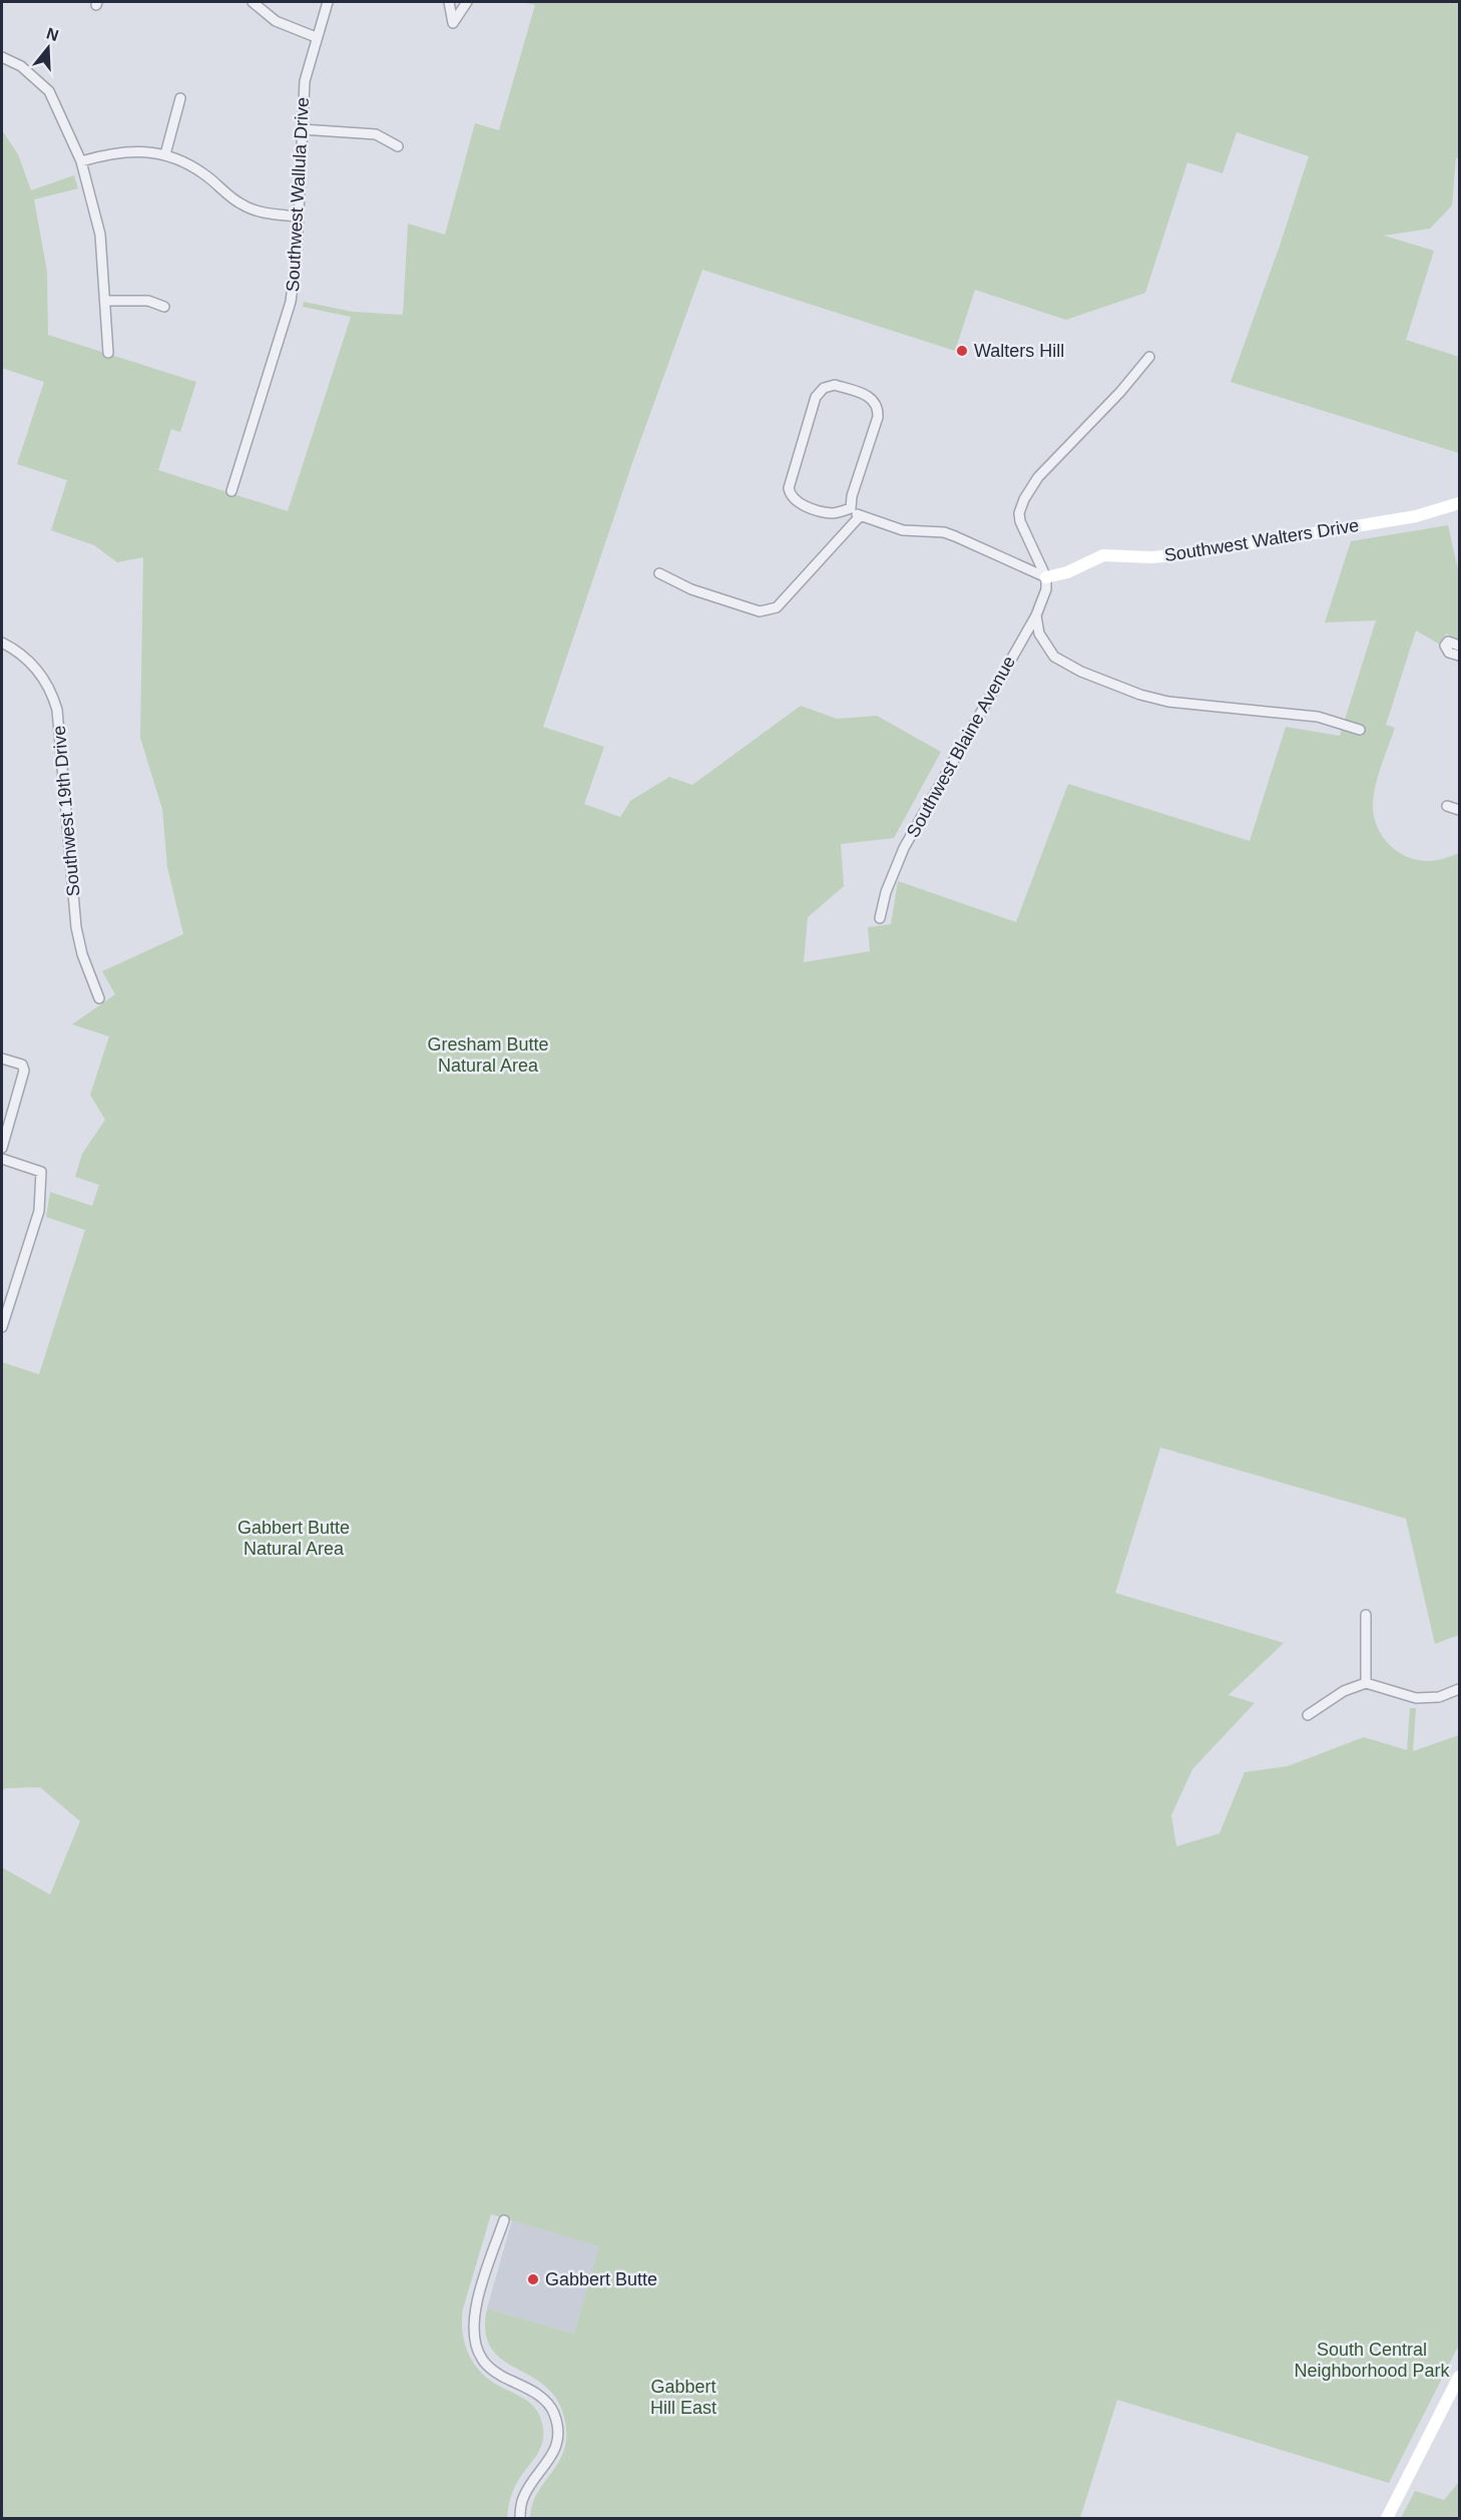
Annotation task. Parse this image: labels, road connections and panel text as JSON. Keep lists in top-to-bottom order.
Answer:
{
  "streets": {
    "street": [
      "Southwest Wallula Drive",
      "Southwest Walters Drive",
      "Southwest Blaine Avenue",
      "Southwest 19th Drive"
    ]
  },
  "crossings": [
    ["Southwest Walters Drive", "Southwest Blaine Avenue"]
  ],
  "parks": [
    "Gresham Butte Natural Area",
    "Gabbert Butte Natural Area",
    "South Central Neighborhood Park",
    "Gabbert Hill East"
  ],
  "places": ["Walters Hill", "Gabbert Butte"],
  "north": "top"
}
